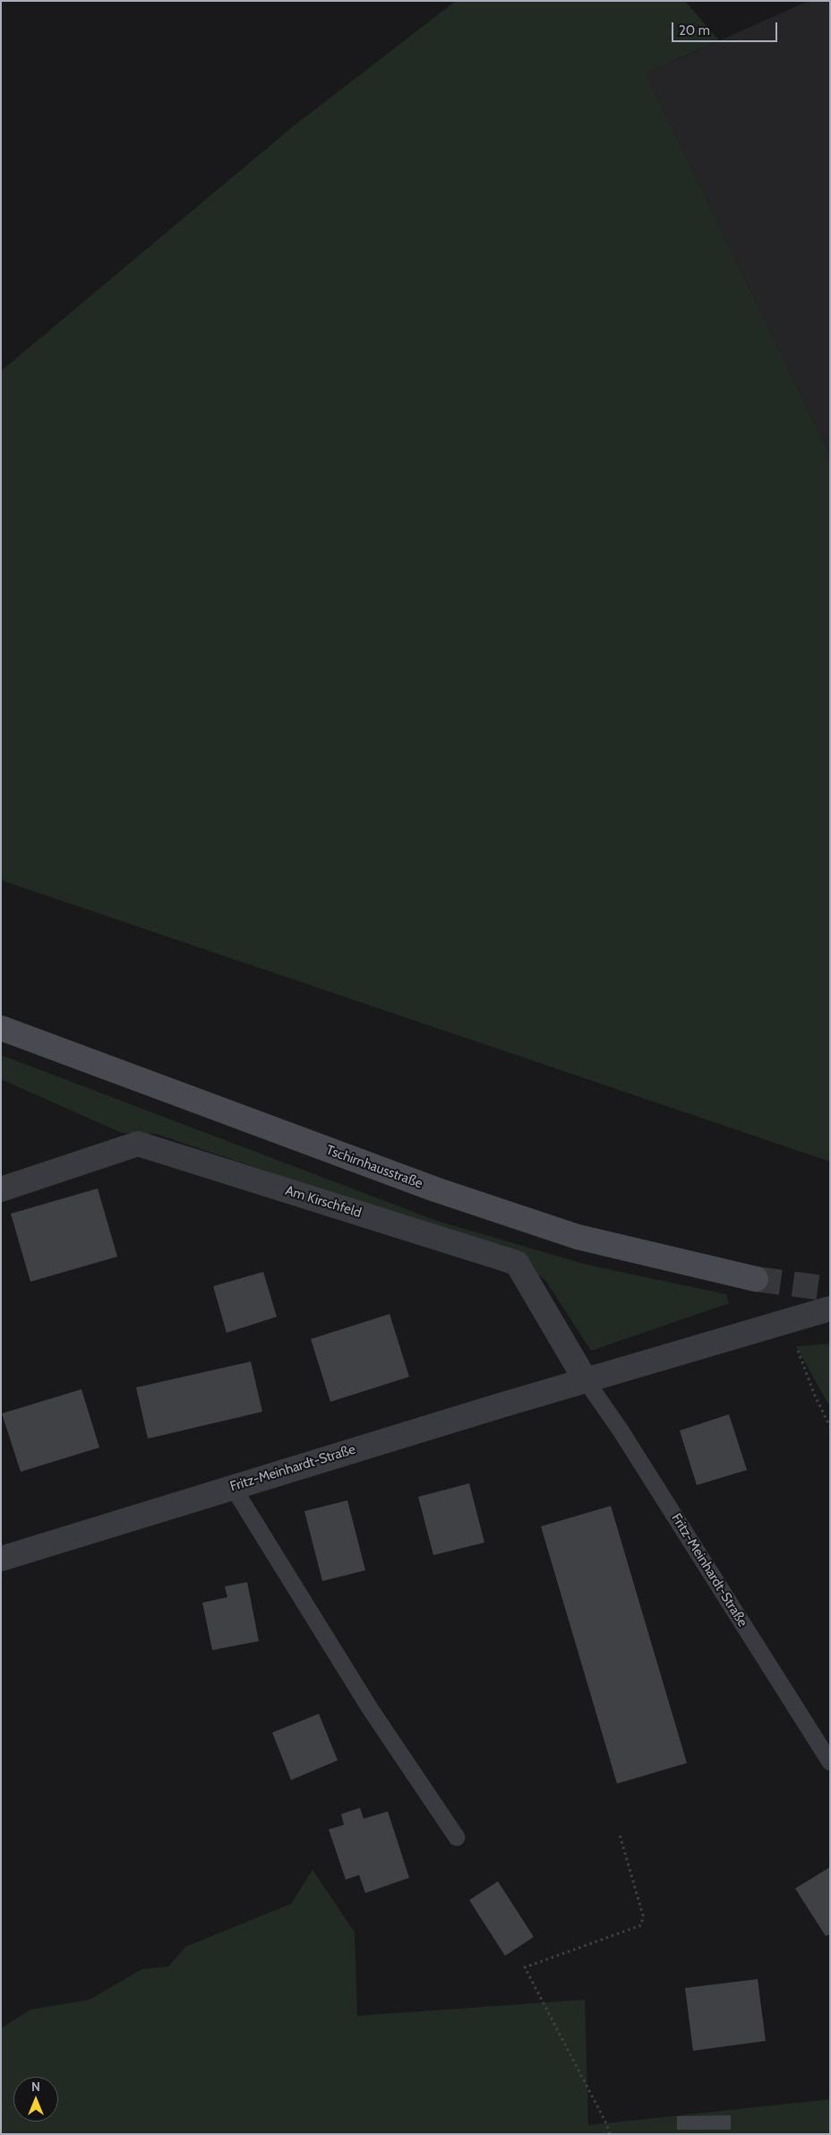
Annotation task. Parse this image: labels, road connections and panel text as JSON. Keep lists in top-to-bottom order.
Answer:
{
  "streets": {
    "main road": ["Tschirnhausstraße"],
    "street": ["Am Kirschfeld", "Fritz-Meinhardt-Straße"]
  },
  "crossings": [
    ["Am Kirschfeld", "Fritz-Meinhardt-Straße"]
  ],
  "scale_bar": "20 m",
  "north": "top"
}
